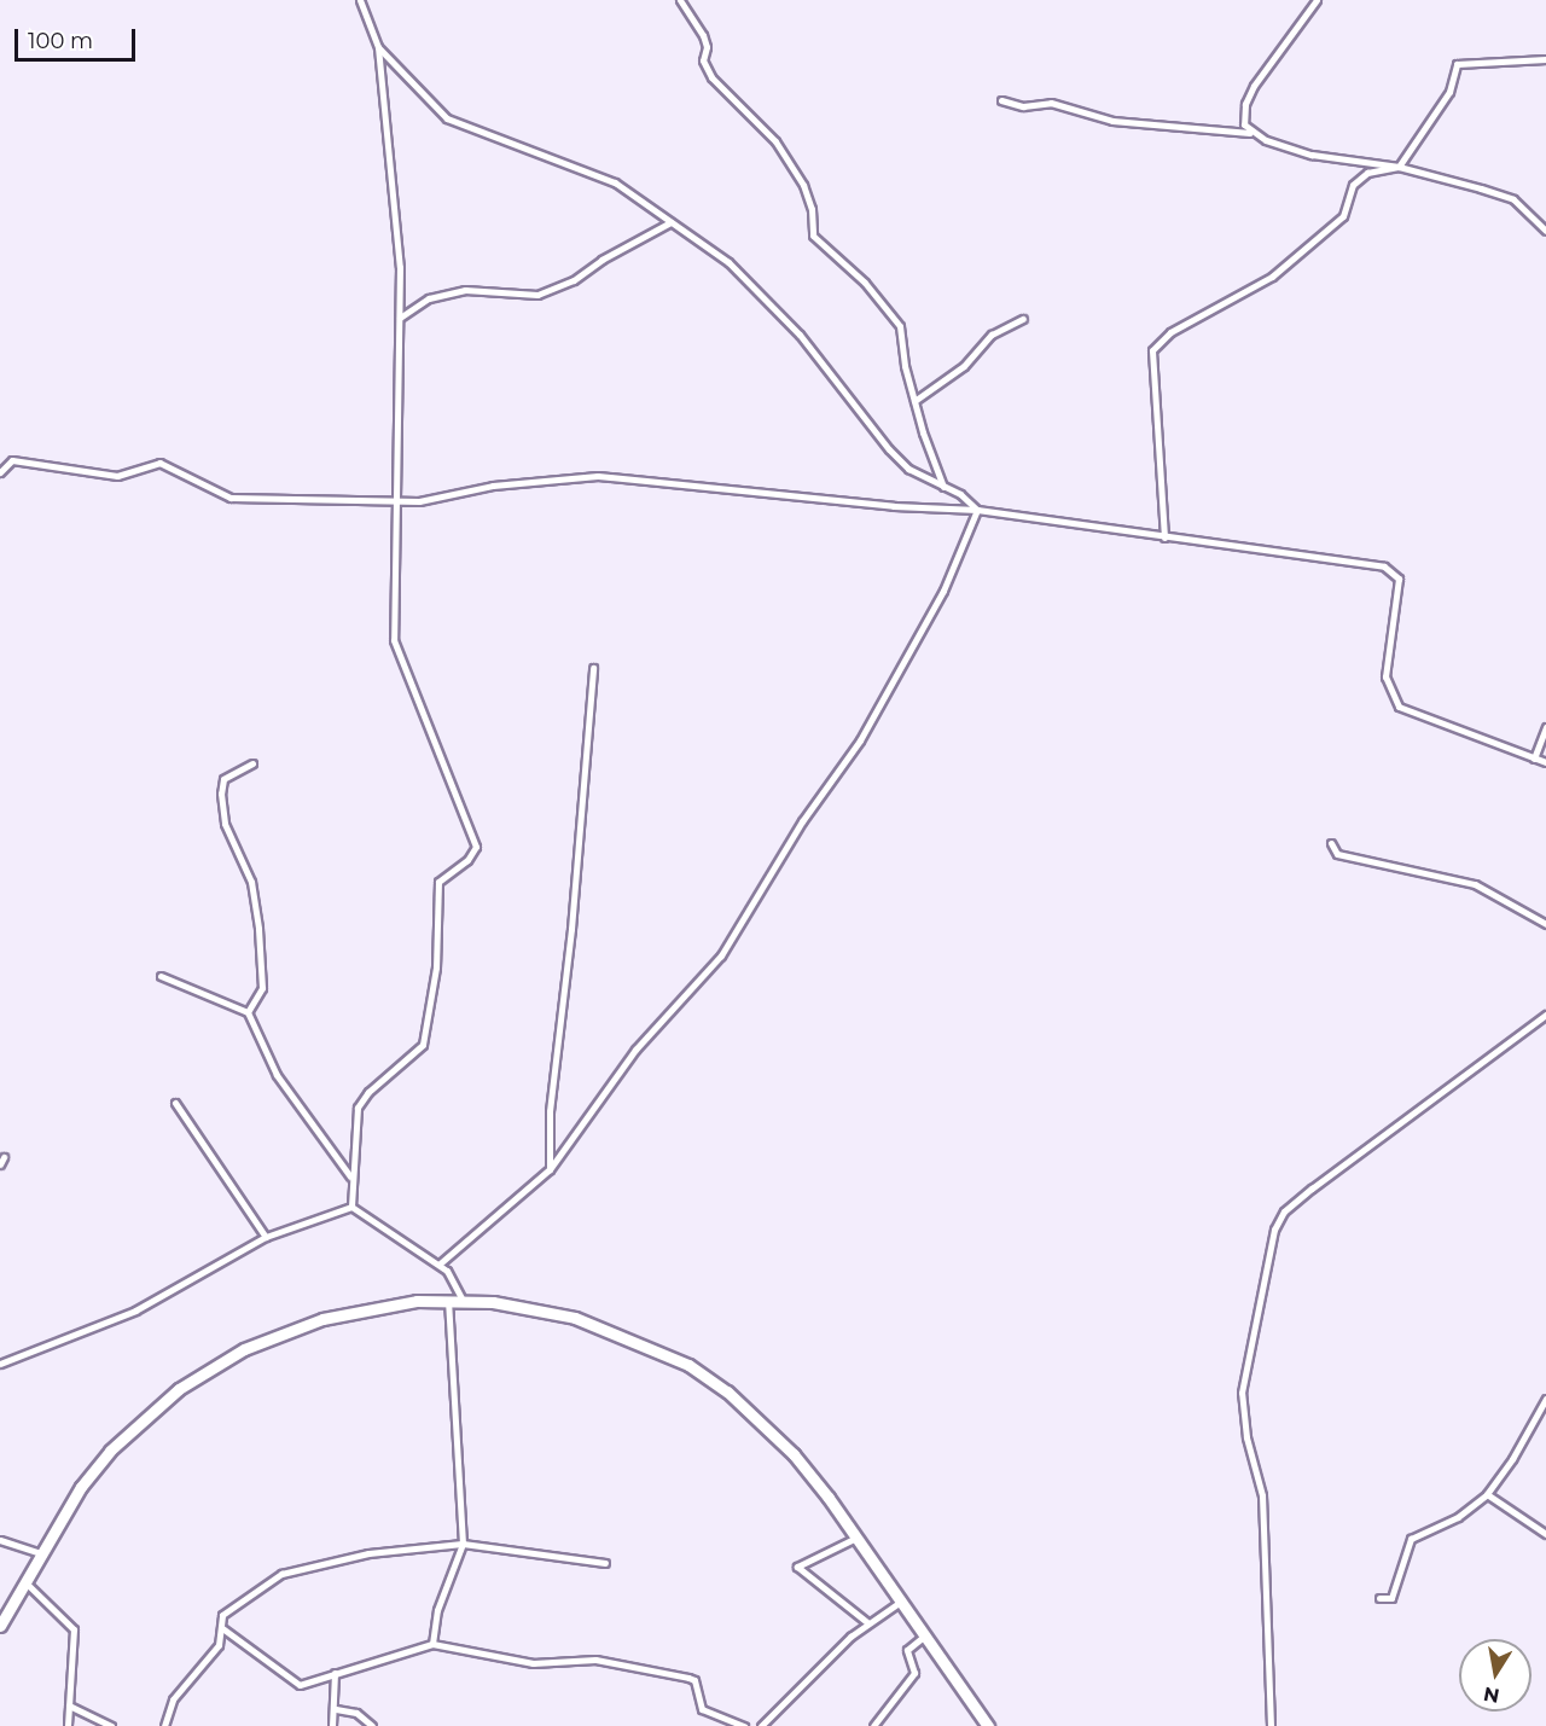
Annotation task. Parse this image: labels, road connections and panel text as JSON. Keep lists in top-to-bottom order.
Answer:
{
  "scale_bar": "100 m",
  "north": "bottom"
}
